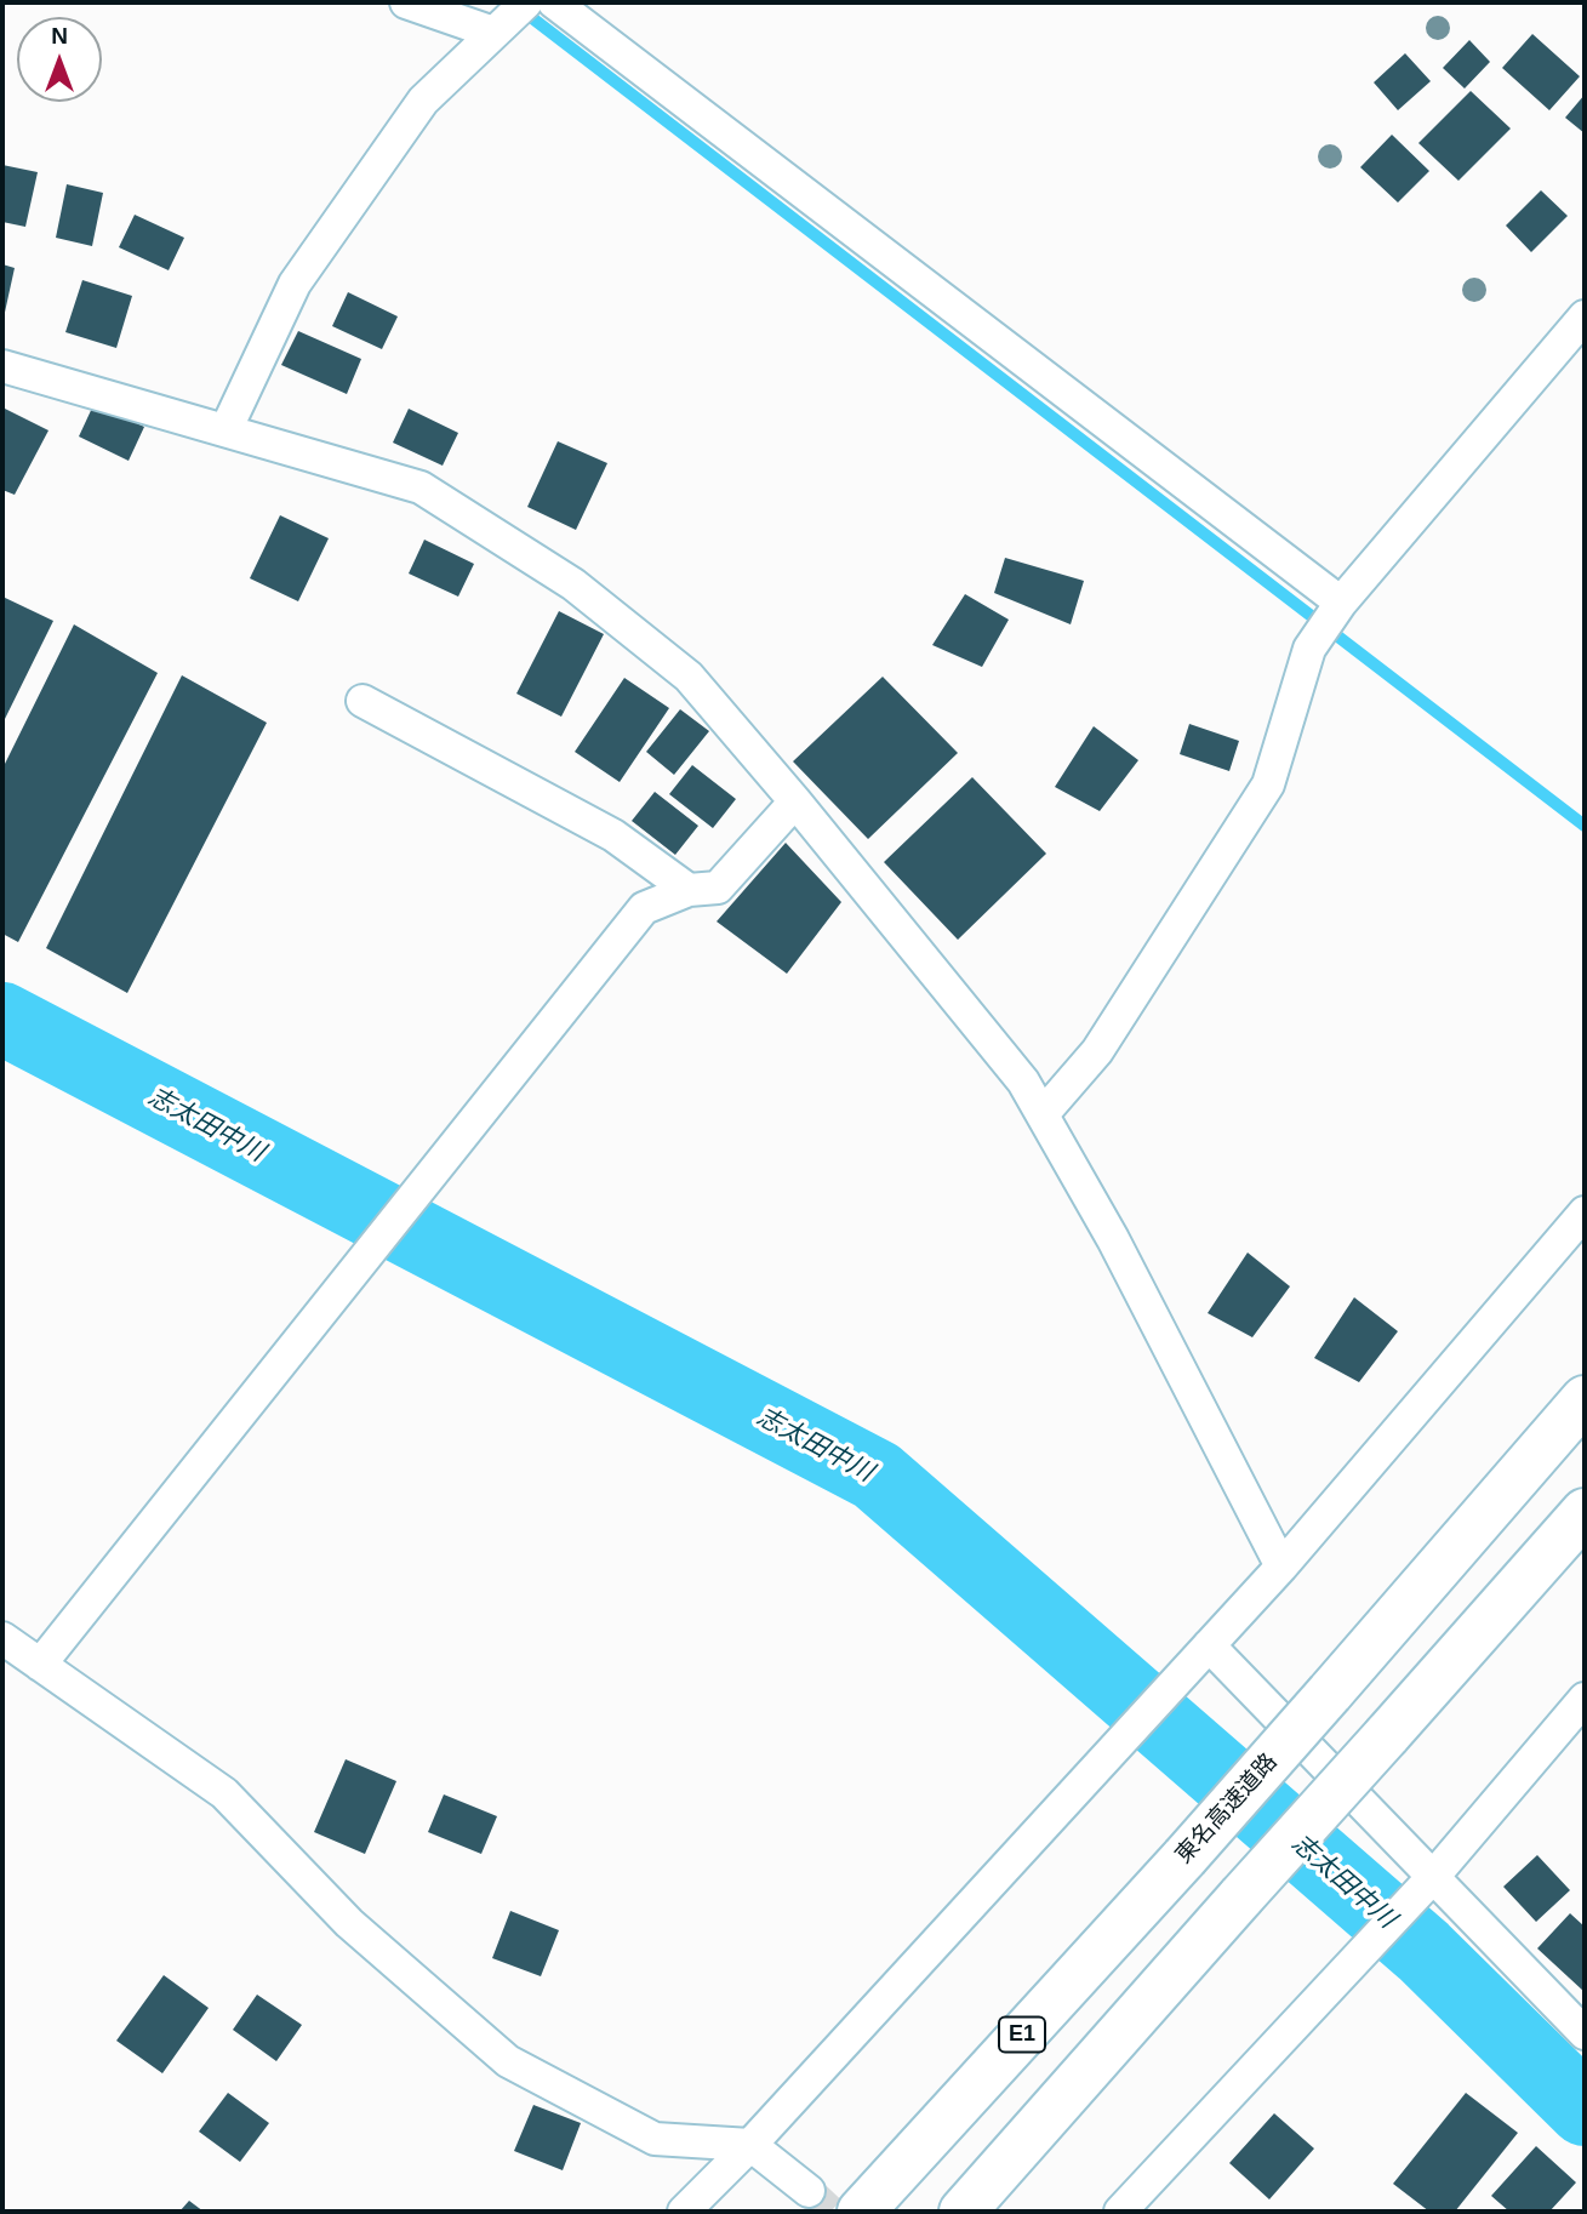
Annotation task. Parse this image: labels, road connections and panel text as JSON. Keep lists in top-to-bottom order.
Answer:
{
  "streets": {
    "highway": ["東名高速道路", "E1"]
  },
  "water": ["志太田中川"],
  "north": "top"
}
